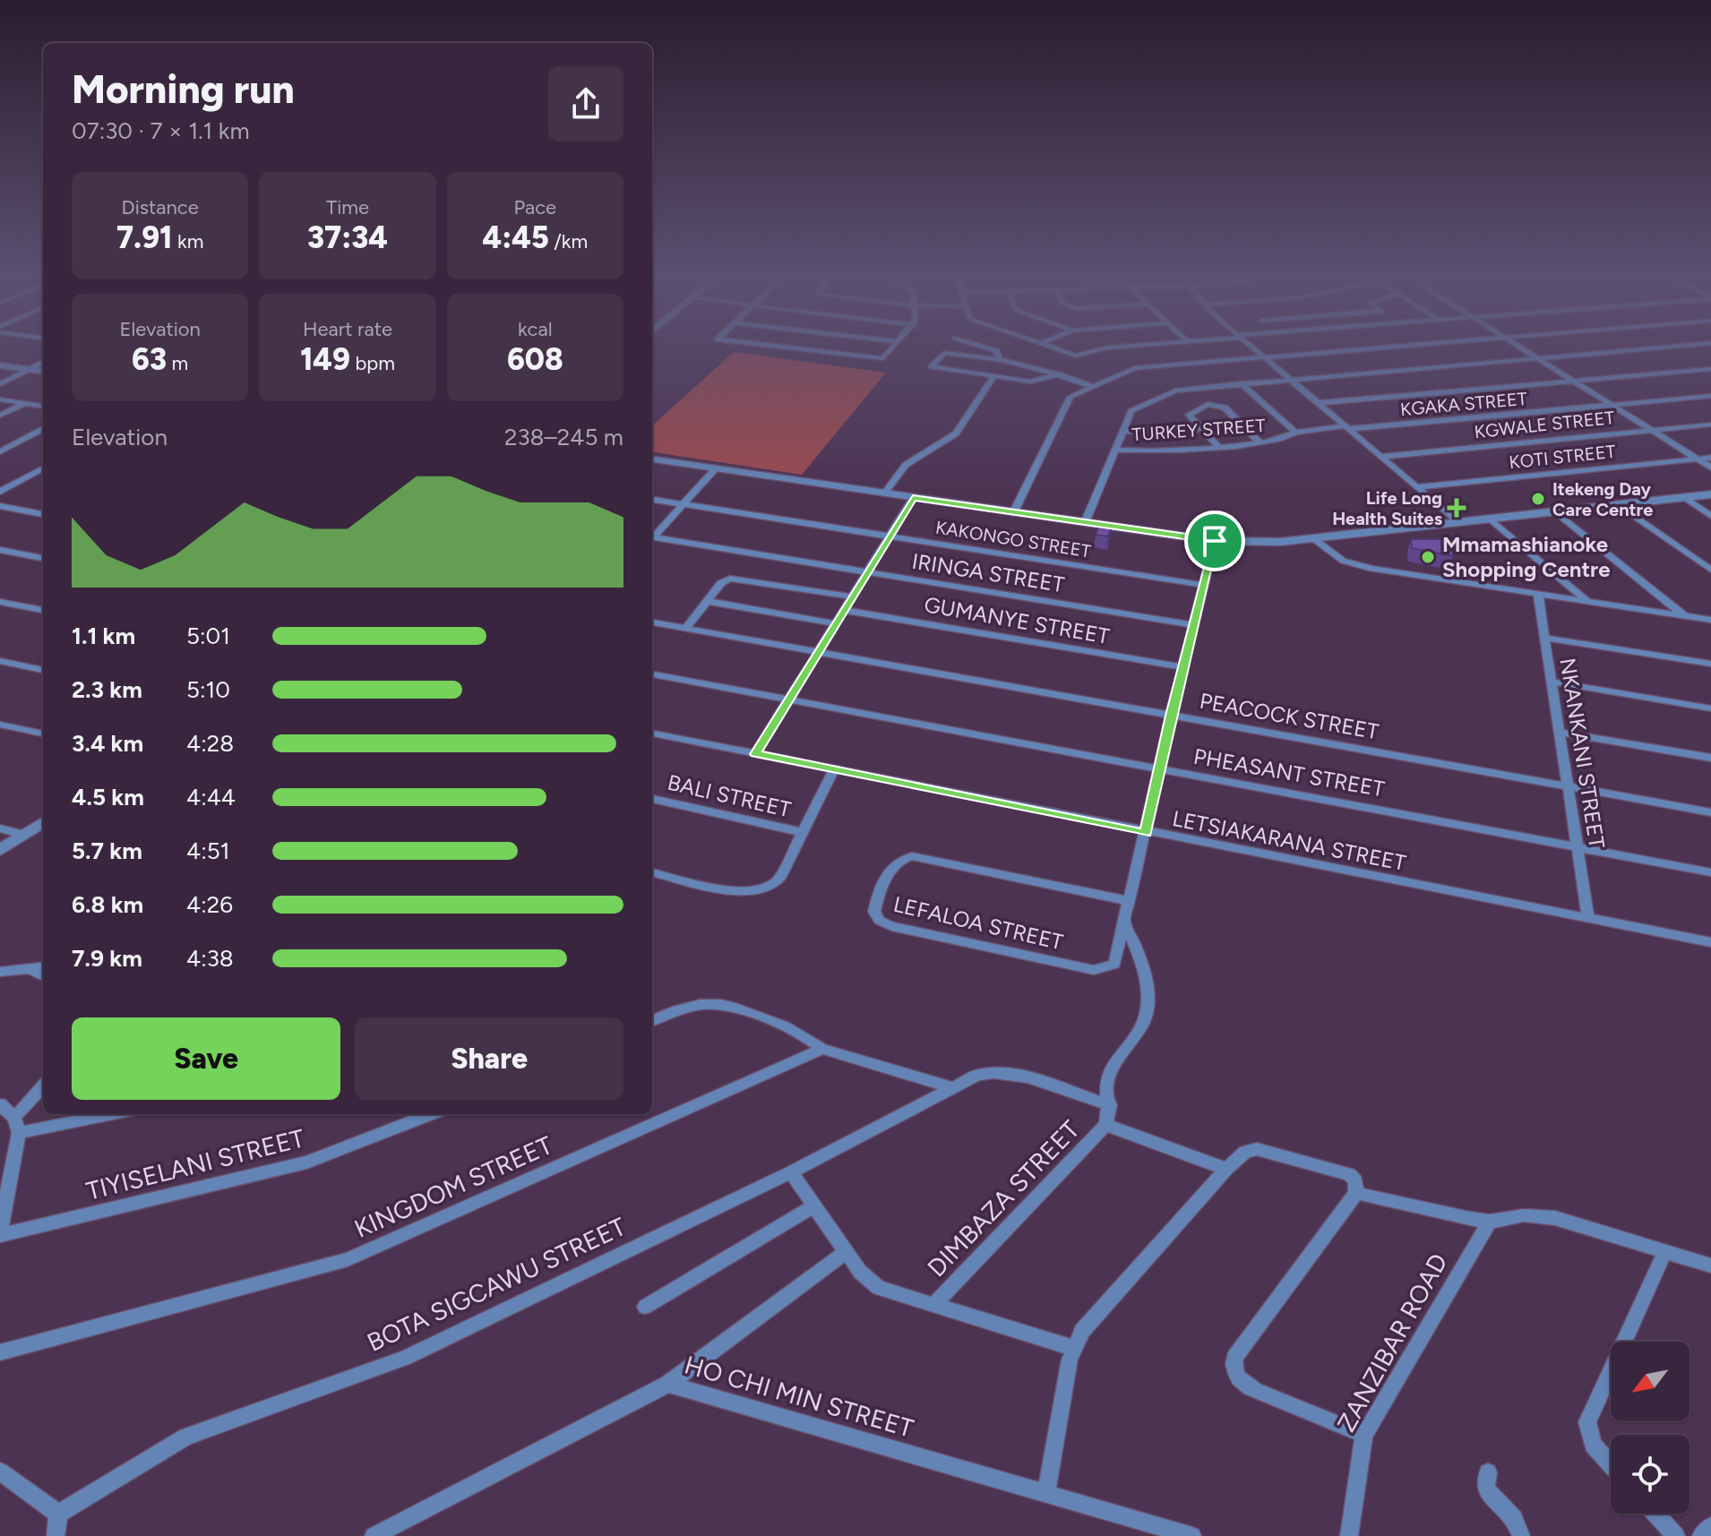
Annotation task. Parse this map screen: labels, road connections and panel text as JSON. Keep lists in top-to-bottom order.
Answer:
{
  "streets": {
    "street": [
      "KGAKA STREET",
      "KGWALE STREET",
      "TURKEY STREET",
      "KOTI STREET",
      "KAKONGO STREET",
      "IRINGA STREET",
      "GUMANYE STREET",
      "PEACOCK STREET",
      "NKANKANI STREET",
      "PHEASANT STREET",
      "BALI STREET",
      "LETSIAKARANA STREET",
      "LEFALOA STREET",
      "TIYISELANI STREET",
      "KINGDOM STREET",
      "DIMBAZA STREET",
      "BOTA SIGCAWU STREET",
      "ZANZIBAR ROAD",
      "HO CHI MIN STREET"
    ]
  },
  "crossings": [
    ["KGAKA STREET", "TURKEY STREET"],
    ["PEACOCK STREET", "NKANKANI STREET"],
    ["NKANKANI STREET", "PHEASANT STREET"],
    ["NKANKANI STREET", "LETSIAKARANA STREET"]
  ],
  "places": {
    "other": ["Itekeng Day Care Centre", "Mmamashianoke Shopping Centre"],
    "health": ["Life Long Health Suites"]
  },
  "north": "bottom left",
  "page": {
    "heading": ["Morning run", "07:30 · 7 × 1.1 km"],
    "stats": [
      ["Distance", "7.91 km"],
      ["Time", "37:34"],
      ["Pace", "4:45 /km"],
      ["Elevation", "63 m"],
      ["Heart rate", "149 bpm"],
      ["kcal", "608"]
    ],
    "chart": ["Elevation", "238–245 m"],
    "list": [
      {
        "name": "1.1 km",
        "note": "5:01"
      },
      {
        "name": "2.3 km",
        "note": "5:10"
      },
      {
        "name": "3.4 km",
        "note": "4:28"
      },
      {
        "name": "4.5 km",
        "note": "4:44"
      },
      {
        "name": "5.7 km",
        "note": "4:51"
      },
      {
        "name": "6.8 km",
        "note": "4:26"
      },
      {
        "name": "7.9 km",
        "note": "4:38"
      }
    ],
    "buttons": ["Save", "Share"]
  }
}
